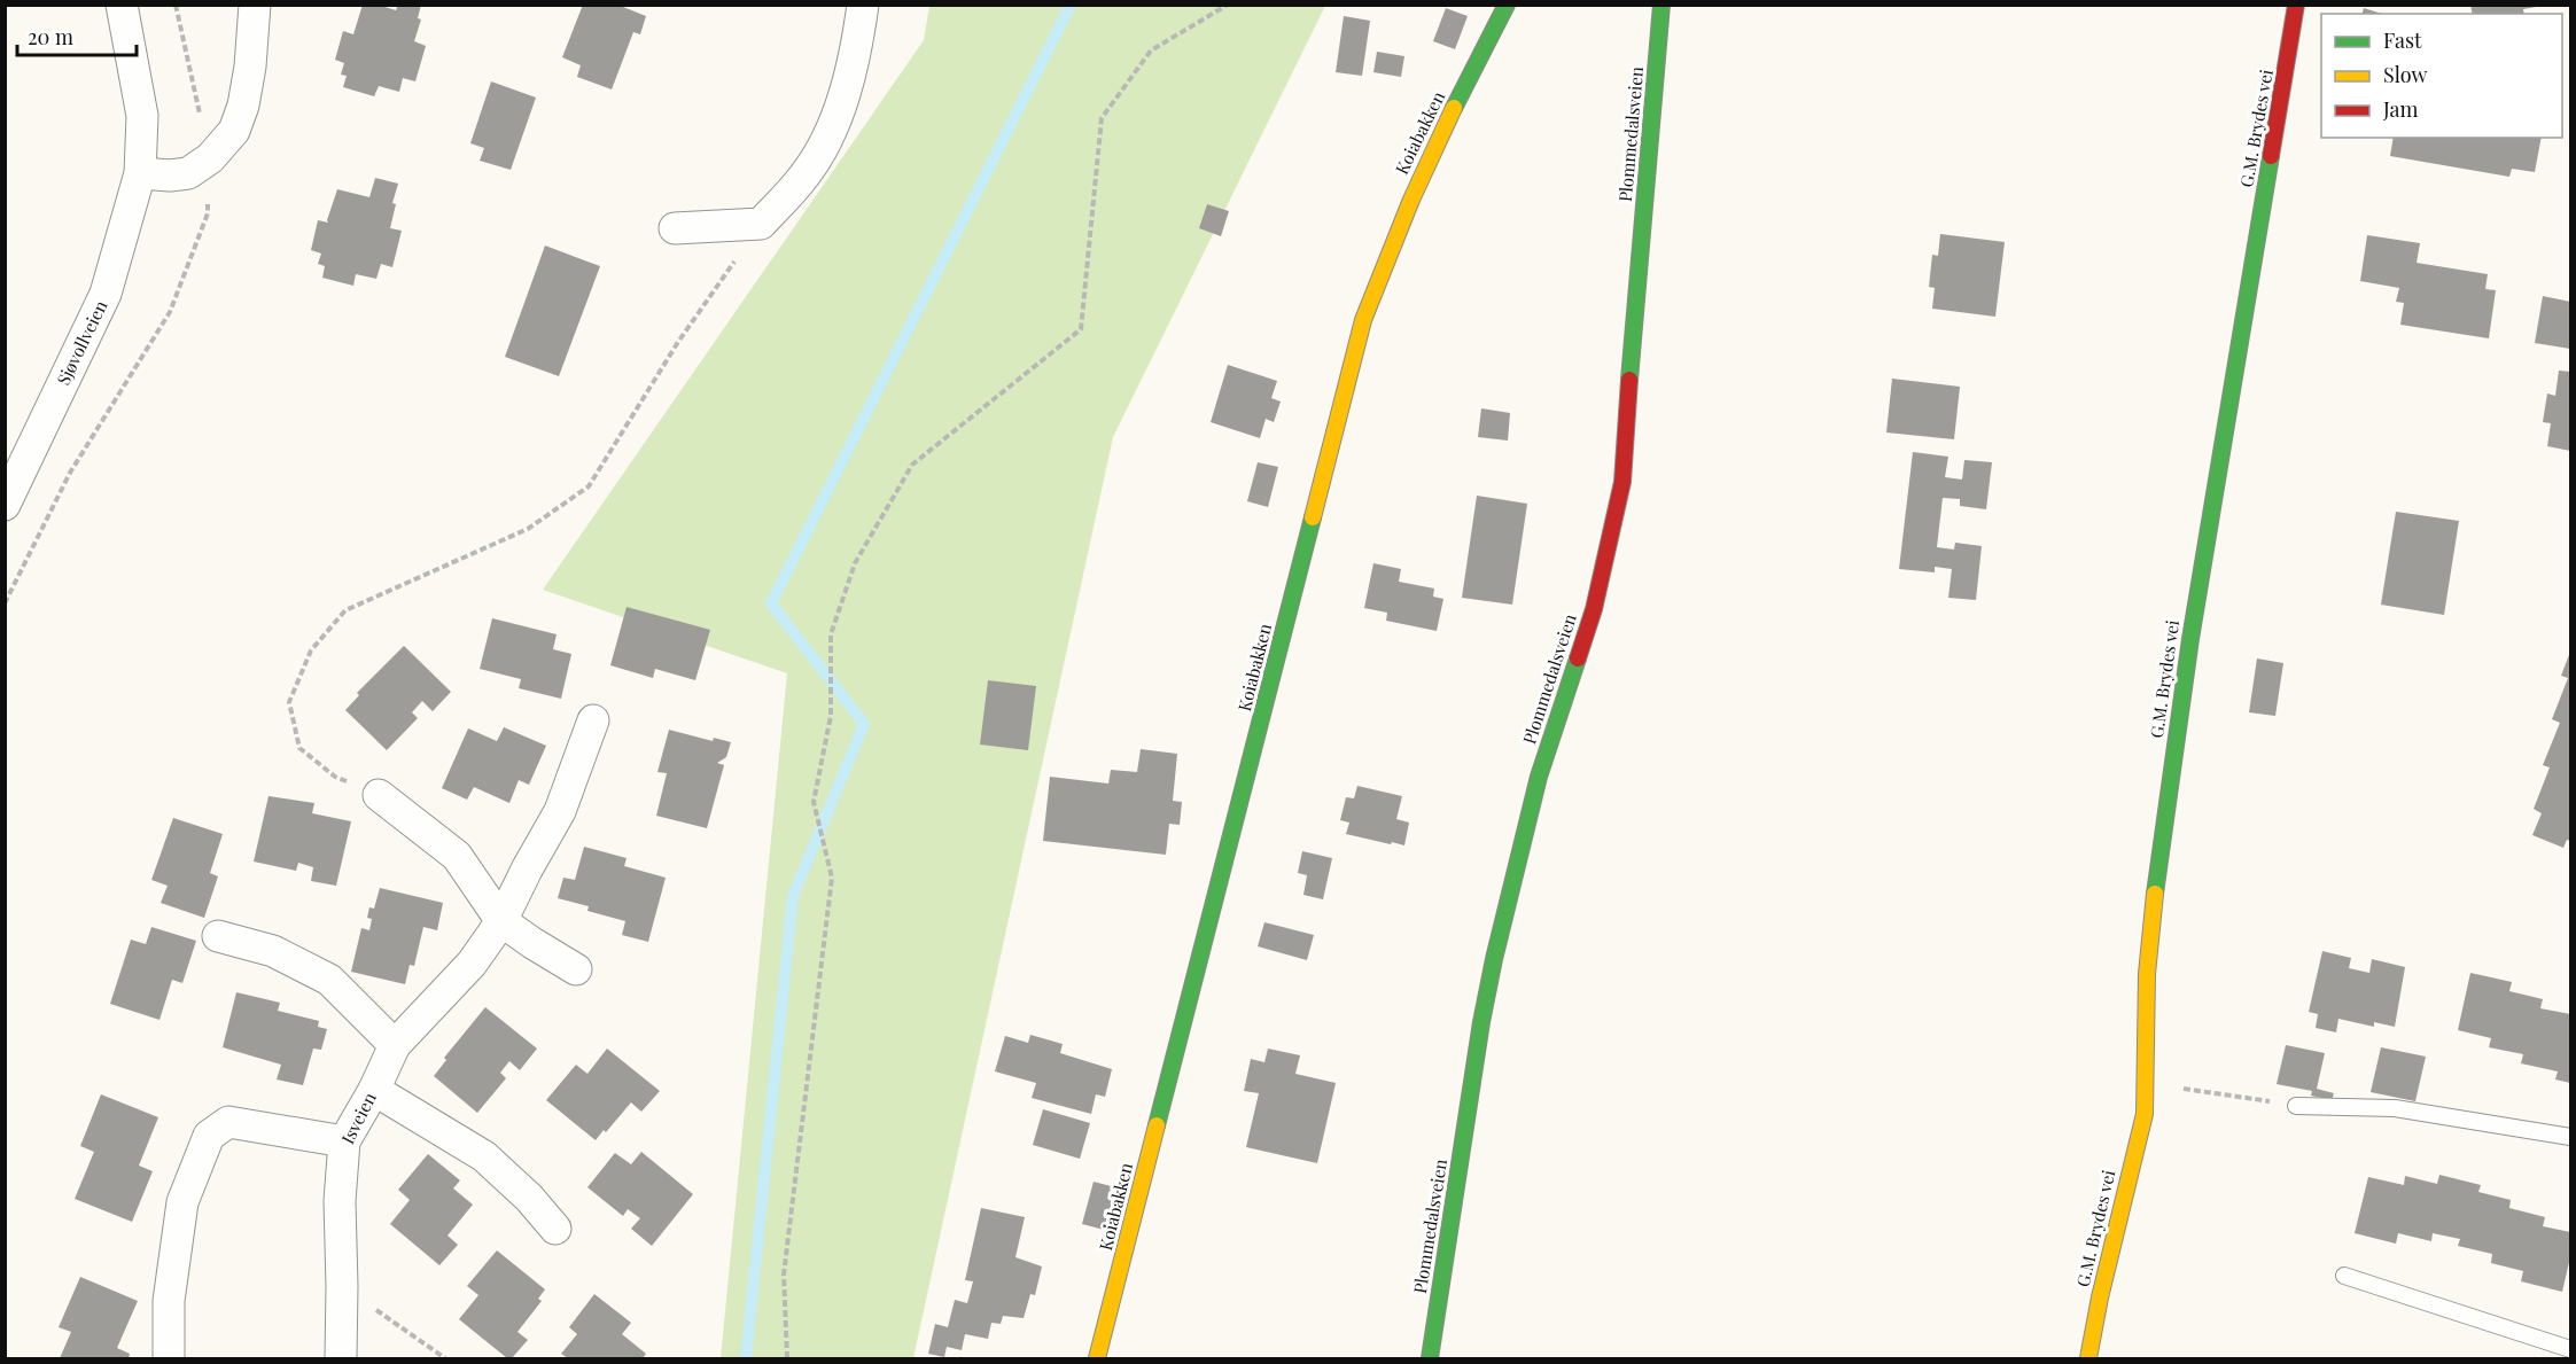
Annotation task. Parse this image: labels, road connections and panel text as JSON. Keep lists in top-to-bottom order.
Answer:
{
  "streets": {
    "street": [
      "G.M. Brydes vei",
      "Koiabakken",
      "Plommedalsveien",
      "Sjøvollveien",
      "Isveien"
    ]
  },
  "legend": ["Fast", "Slow", "Jam"],
  "scale_bar": "20 m"
}
